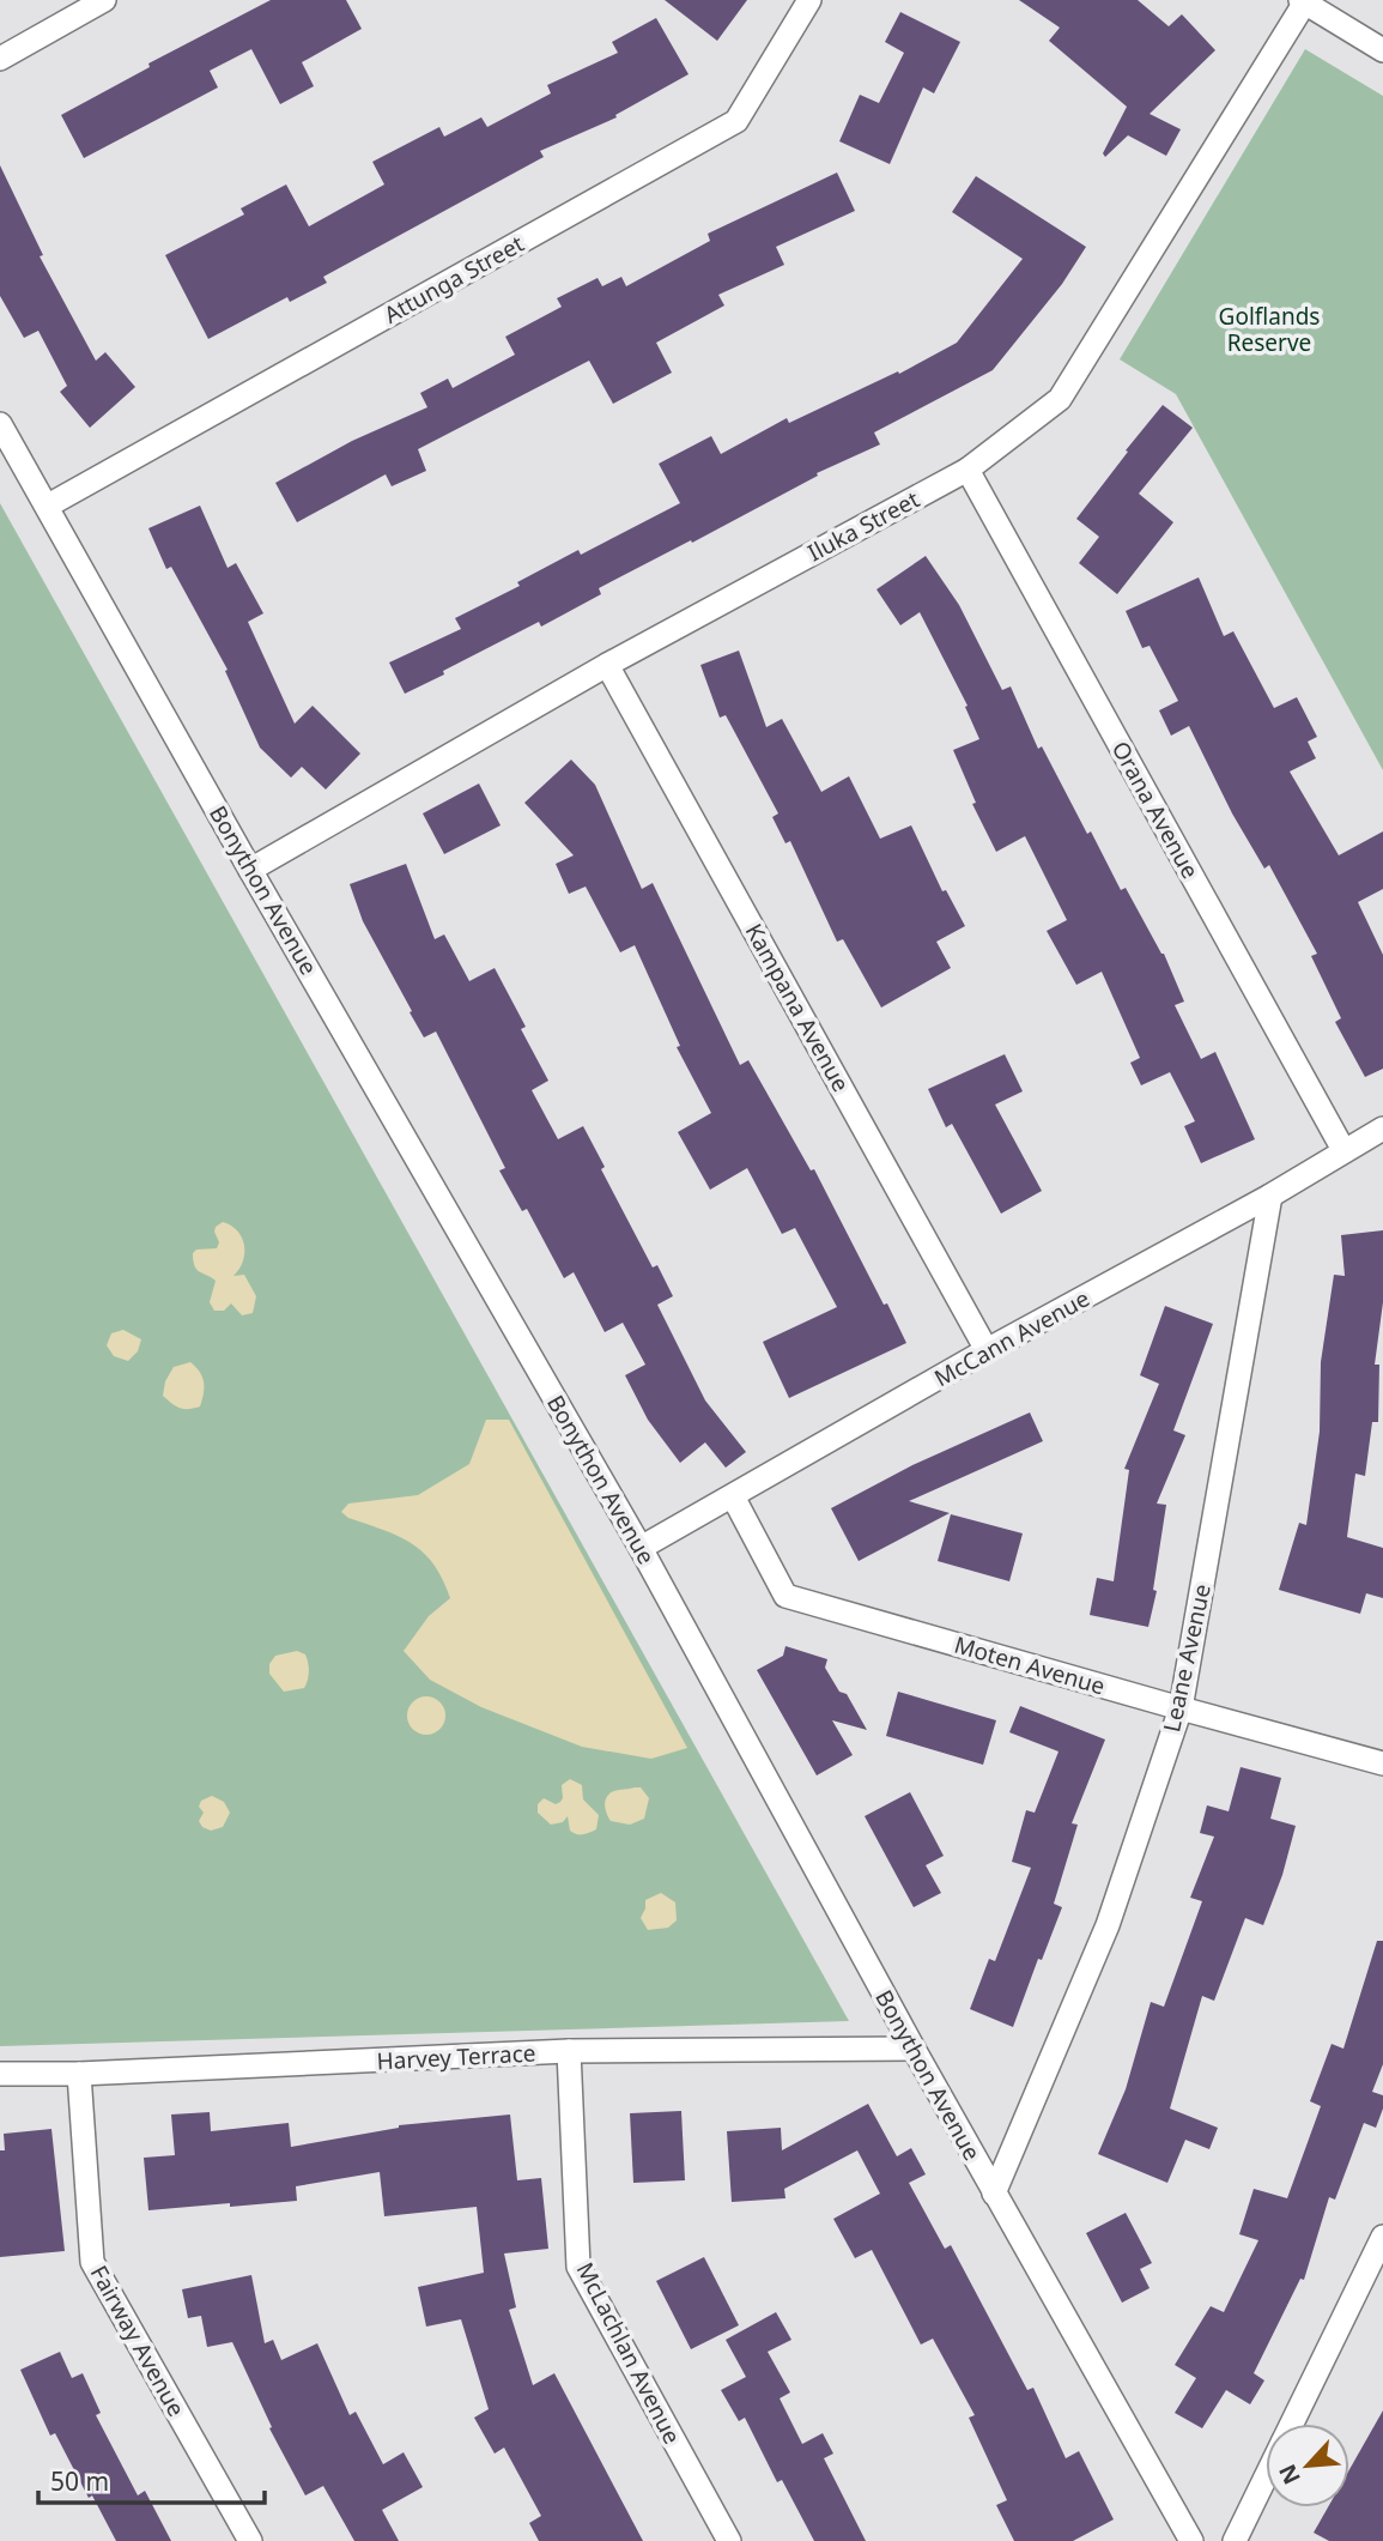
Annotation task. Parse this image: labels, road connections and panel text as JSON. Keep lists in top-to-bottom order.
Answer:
{
  "streets": {
    "street": [
      "Attunga Street",
      "Iluka Street",
      "Orana Avenue",
      "Bonython Avenue",
      "Kampana Avenue",
      "McCann Avenue",
      "Leane Avenue",
      "Moten Avenue",
      "Harvey Terrace",
      "Fairway Avenue",
      "McLachlan Avenue"
    ]
  },
  "crossings": [
    ["Attunga Street", "Bonython Avenue"],
    ["Iluka Street", "Orana Avenue"],
    ["Iluka Street", "Bonython Avenue"],
    ["Iluka Street", "Kampana Avenue"],
    ["Orana Avenue", "McCann Avenue"],
    ["Bonython Avenue", "McCann Avenue"],
    ["Bonython Avenue", "Leane Avenue"],
    ["Bonython Avenue", "Harvey Terrace"],
    ["Kampana Avenue", "McCann Avenue"],
    ["McCann Avenue", "Leane Avenue"],
    ["McCann Avenue", "Moten Avenue"],
    ["Leane Avenue", "Moten Avenue"],
    ["Harvey Terrace", "Fairway Avenue"],
    ["Harvey Terrace", "McLachlan Avenue"]
  ],
  "parks": ["Golflands Reserve"],
  "scale_bar": "50 m",
  "north": "bottom left"
}
